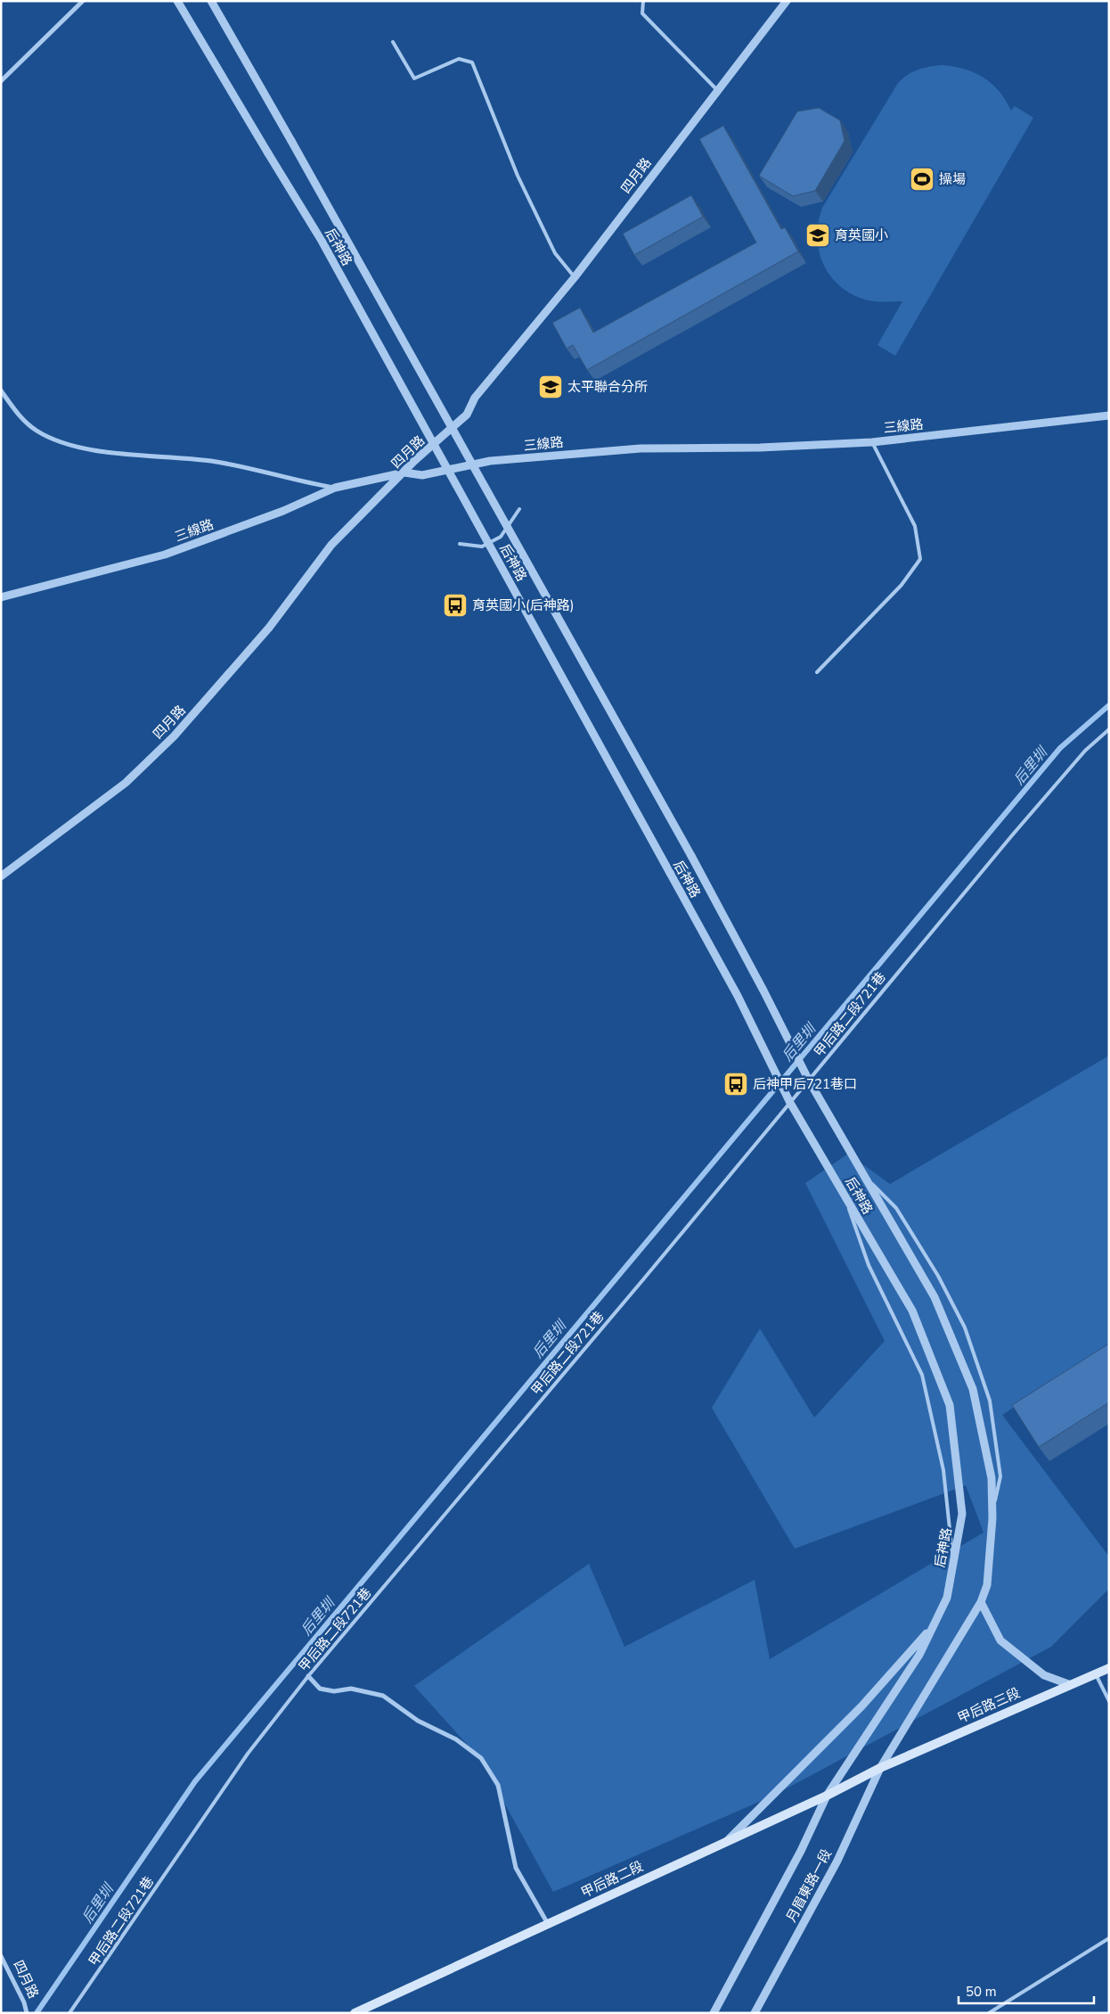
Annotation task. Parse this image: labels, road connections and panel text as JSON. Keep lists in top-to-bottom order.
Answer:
{
  "streets": {
    "main road": ["甲后路三段", "甲后路二段"],
    "street": [
      "四月路",
      "后神路",
      "三線路",
      "月眉東路一段"
    ],
    "lane": ["甲后路二段721巷"]
  },
  "crossings": [
    ["四月路", "三線路"],
    ["后神路", "甲后路二段721巷"],
    ["后神路", "甲后路三段"],
    ["后神路", "甲后路二段"],
    ["后神路", "月眉東路一段"],
    ["甲后路三段", "甲后路二段"],
    ["甲后路三段", "月眉東路一段"],
    ["甲后路二段", "月眉東路一段"]
  ],
  "water": ["后里圳"],
  "places": {
    "sports": ["操場"],
    "school or university": ["育英國小", "太平聯合分所"],
    "bus stop": ["育英國小(后神路)", "后神甲后721巷口"]
  },
  "scale_bar": "50 m"
}
